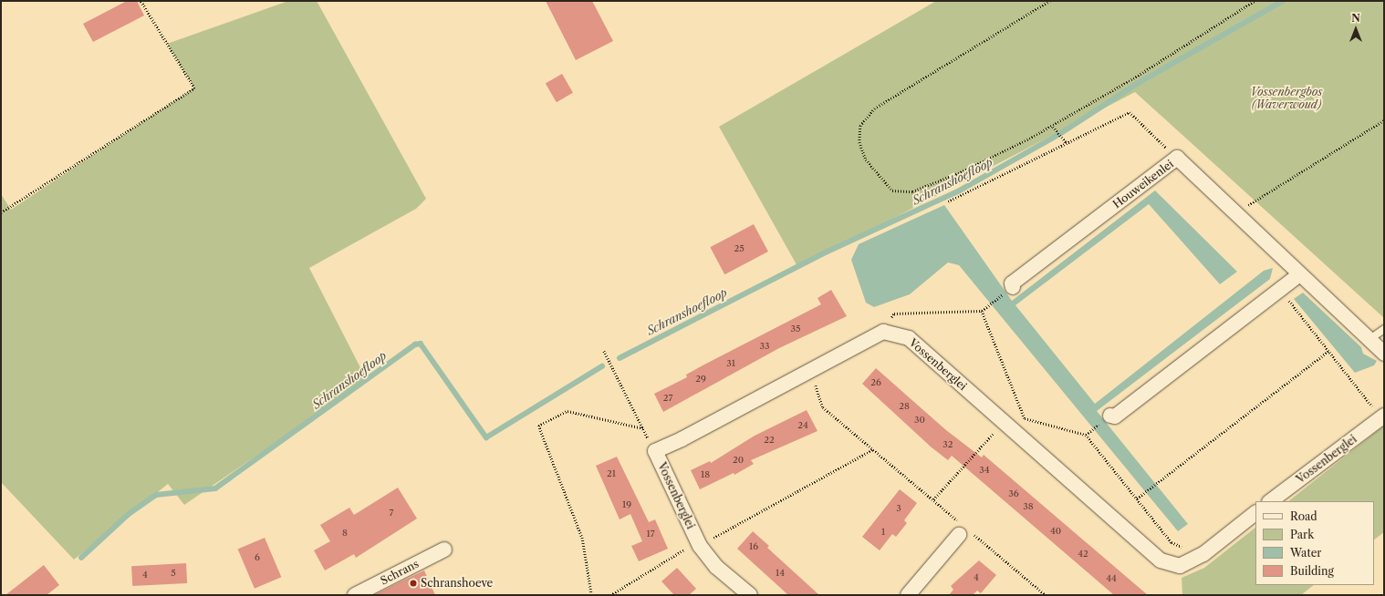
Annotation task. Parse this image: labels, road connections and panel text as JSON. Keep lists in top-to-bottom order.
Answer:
{
  "streets": {
    "street": ["Houweikenlei", "Vossenberglei", "Schrans"]
  },
  "water": ["Schranshoefloop"],
  "parks": ["Vossenbergbos (Waverwoud)"],
  "places": ["Schranshoeve"],
  "house_numbers": [
    "25",
    "35",
    "33",
    "31",
    "29",
    "26",
    "27",
    "28",
    "30",
    "24",
    "22",
    "32",
    "20",
    "34",
    "21",
    "18",
    "36",
    "19",
    "38",
    "3",
    "7",
    "40",
    "1",
    "8",
    "17",
    "16",
    "42",
    "6",
    "5",
    "14",
    "4",
    "4",
    "44"
  ],
  "legend": [
    "Road",
    "Park",
    "Water",
    "Building"
  ],
  "north": "top"
}
